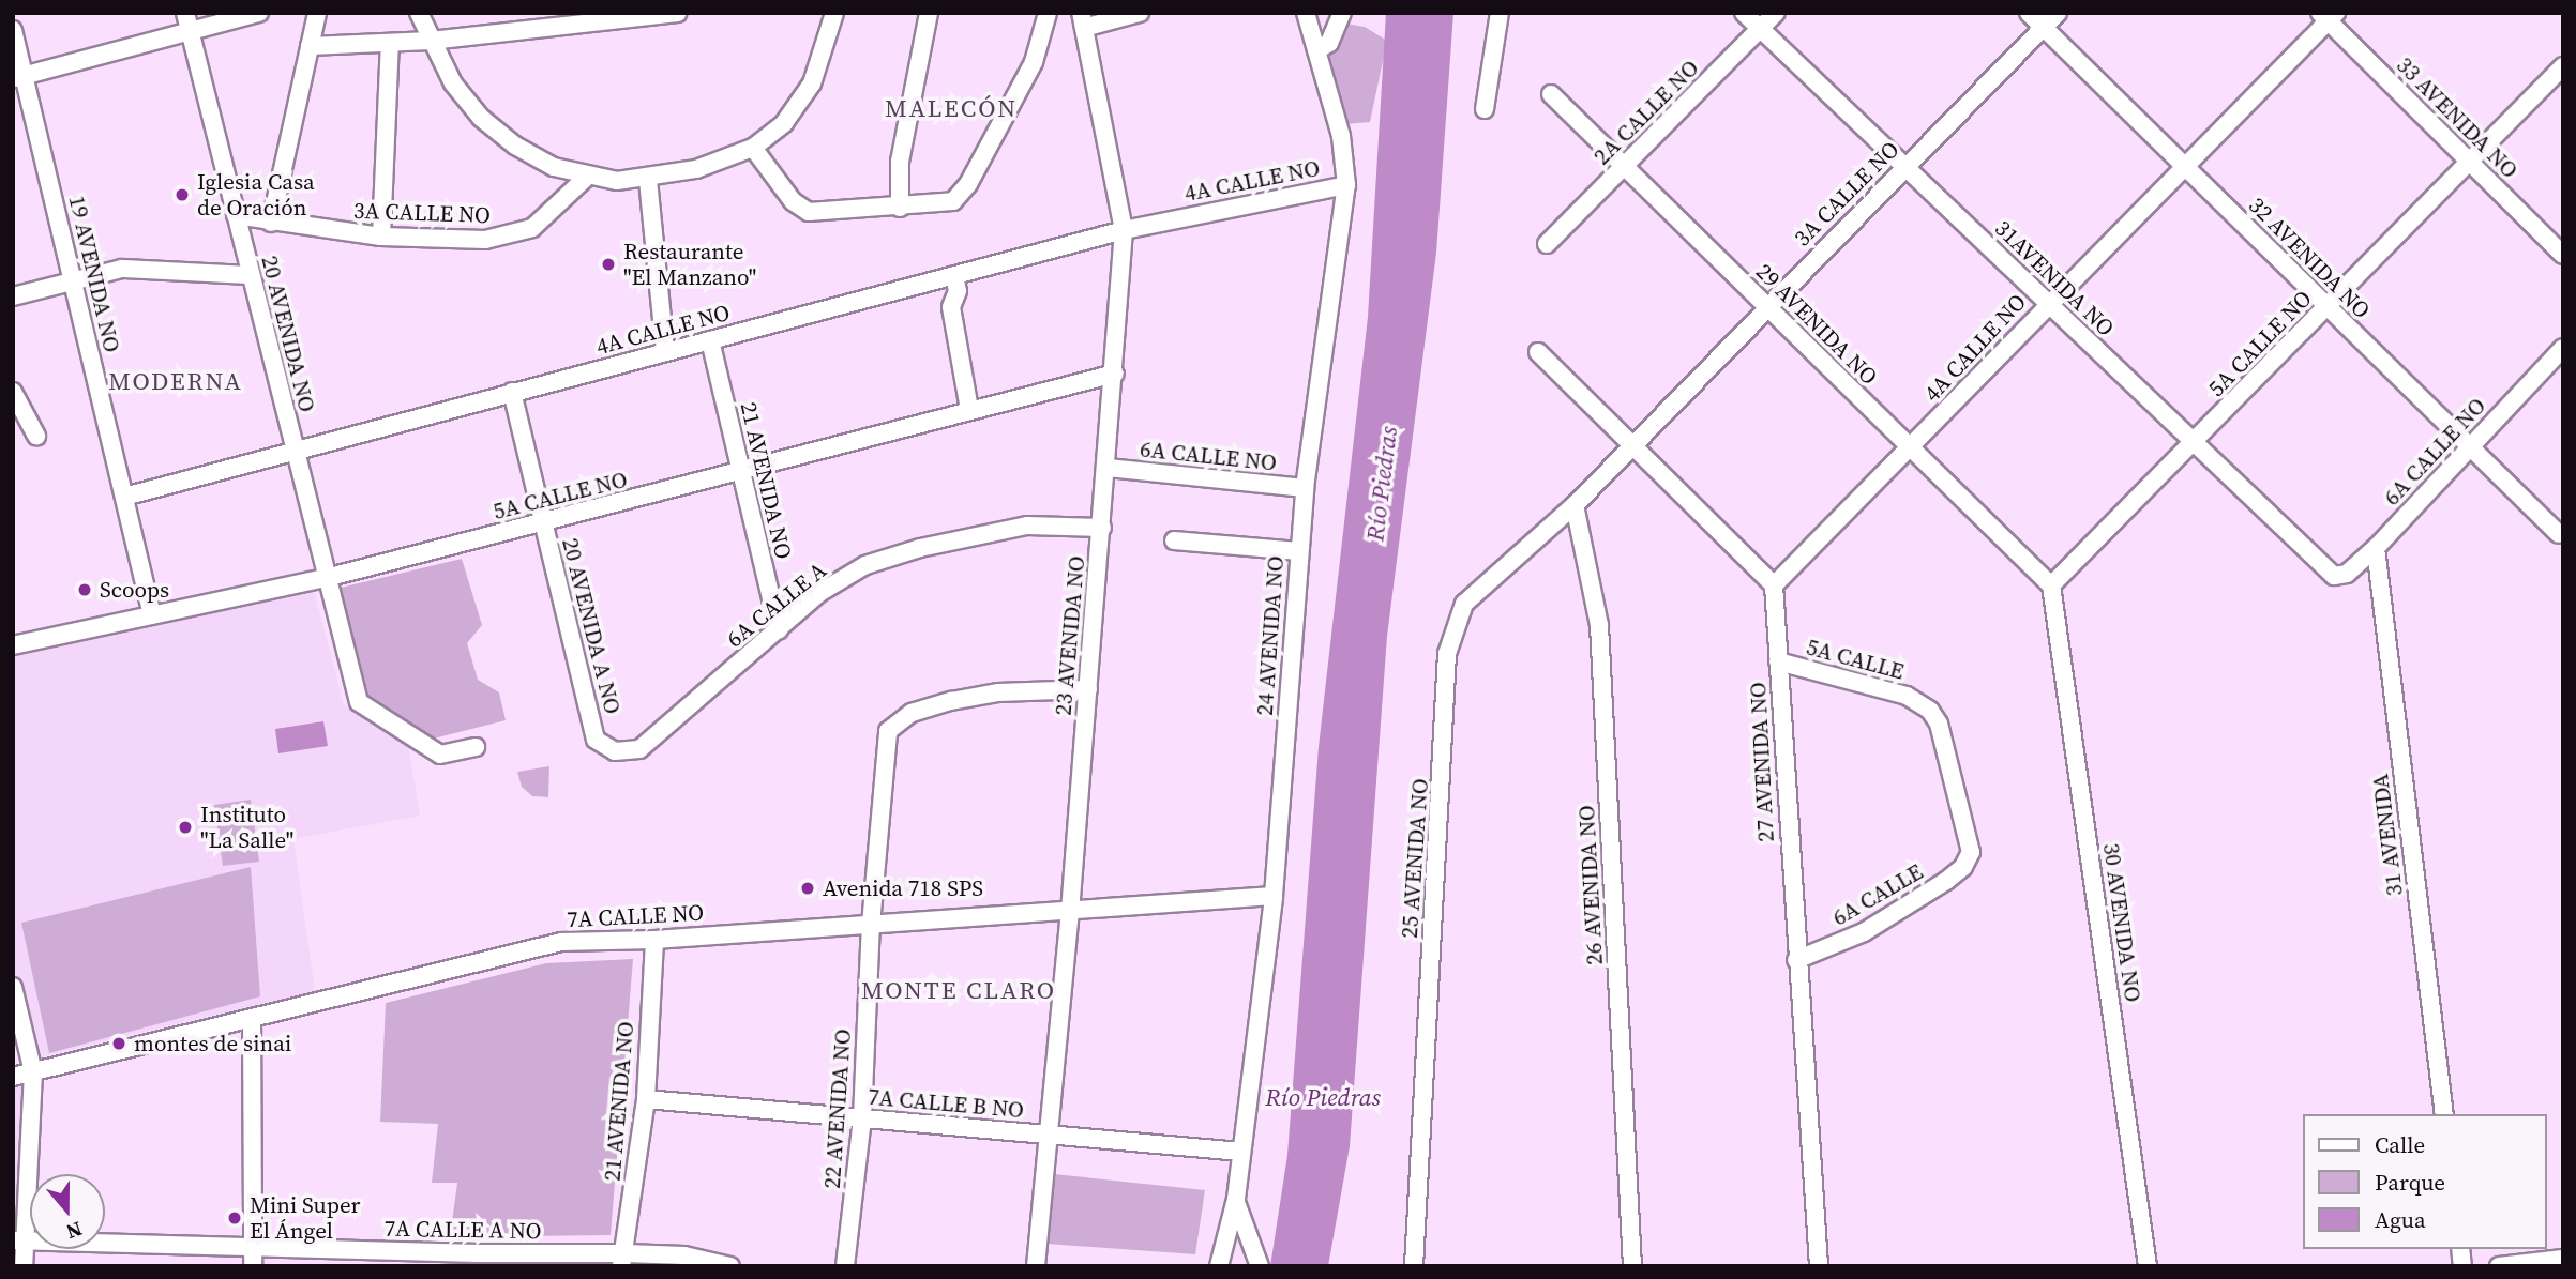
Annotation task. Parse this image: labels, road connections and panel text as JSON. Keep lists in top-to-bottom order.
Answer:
{
  "streets": {
    "street": [
      "2A CALLE NO",
      "33 AVENIDA NO",
      "4A CALLE NO",
      "3A CALLE NO",
      "32 AVENIDA NO",
      "19 AVENIDA NO",
      "31AVENIDA NO",
      "29 AVENIDA NO",
      "20 AVENIDA NO",
      "5A CALLE NO",
      "6A CALLE NO",
      "21 AVENIDA NO",
      "6A CALLE A",
      "20 AVENIDA A NO",
      "23 AVENIDA NO",
      "24 AVENIDA NO",
      "5A CALLE",
      "27 AVENIDA NO",
      "31 AVENIDA",
      "25 AVENIDA NO",
      "26 AVENIDA NO",
      "6A CALLE",
      "7A CALLE NO",
      "30 AVENIDA NO",
      "7A CALLE B NO",
      "22 AVENIDA NO",
      "7A CALLE A NO"
    ]
  },
  "crossings": [
    ["2A CALLE NO", "31AVENIDA NO"],
    ["2A CALLE NO", "29 AVENIDA NO"],
    ["33 AVENIDA NO", "4A CALLE NO"],
    ["33 AVENIDA NO", "5A CALLE NO"],
    ["4A CALLE NO", "32 AVENIDA NO"],
    ["4A CALLE NO", "19 AVENIDA NO"],
    ["4A CALLE NO", "31AVENIDA NO"],
    ["4A CALLE NO", "29 AVENIDA NO"],
    ["4A CALLE NO", "20 AVENIDA NO"],
    ["4A CALLE NO", "21 AVENIDA NO"],
    ["4A CALLE NO", "20 AVENIDA A NO"],
    ["4A CALLE NO", "23 AVENIDA NO"],
    ["4A CALLE NO", "24 AVENIDA NO"],
    ["4A CALLE NO", "27 AVENIDA NO"],
    ["3A CALLE NO", "32 AVENIDA NO"],
    ["3A CALLE NO", "31AVENIDA NO"],
    ["3A CALLE NO", "29 AVENIDA NO"],
    ["3A CALLE NO", "20 AVENIDA NO"],
    ["3A CALLE NO", "25 AVENIDA NO"],
    ["3A CALLE NO", "26 AVENIDA NO"],
    ["32 AVENIDA NO", "5A CALLE NO"],
    ["32 AVENIDA NO", "6A CALLE NO"],
    ["19 AVENIDA NO", "5A CALLE NO"],
    ["31AVENIDA NO", "5A CALLE NO"],
    ["31AVENIDA NO", "6A CALLE NO"],
    ["29 AVENIDA NO", "5A CALLE NO"],
    ["29 AVENIDA NO", "30 AVENIDA NO"],
    ["20 AVENIDA NO", "5A CALLE NO"],
    ["5A CALLE NO", "21 AVENIDA NO"],
    ["5A CALLE NO", "20 AVENIDA A NO"],
    ["5A CALLE NO", "23 AVENIDA NO"],
    ["5A CALLE NO", "30 AVENIDA NO"],
    ["6A CALLE NO", "23 AVENIDA NO"],
    ["6A CALLE NO", "24 AVENIDA NO"],
    ["6A CALLE NO", "31 AVENIDA"],
    ["21 AVENIDA NO", "6A CALLE A"],
    ["21 AVENIDA NO", "7A CALLE NO"],
    ["21 AVENIDA NO", "7A CALLE B NO"],
    ["21 AVENIDA NO", "7A CALLE A NO"],
    ["6A CALLE A", "20 AVENIDA A NO"],
    ["6A CALLE A", "23 AVENIDA NO"],
    ["23 AVENIDA NO", "7A CALLE NO"],
    ["23 AVENIDA NO", "7A CALLE B NO"],
    ["23 AVENIDA NO", "22 AVENIDA NO"],
    ["24 AVENIDA NO", "7A CALLE NO"],
    ["24 AVENIDA NO", "7A CALLE B NO"],
    ["5A CALLE", "27 AVENIDA NO"],
    ["5A CALLE", "6A CALLE"],
    ["27 AVENIDA NO", "6A CALLE"],
    ["25 AVENIDA NO", "26 AVENIDA NO"],
    ["7A CALLE NO", "22 AVENIDA NO"],
    ["7A CALLE B NO", "22 AVENIDA NO"]
  ],
  "districts": ["MALECÓN", "MODERNA", "MONTE CLARO"],
  "water": ["Río Piedras"],
  "places": [
    "Iglesia Casa de Oración",
    "Restaurante \"El Manzano\"",
    "Scoops",
    "Instituto \"La Salle\"",
    "Avenida 718 SPS",
    "montes de sinai",
    "Mini Super El Ángel"
  ],
  "legend": ["Calle", "Parque", "Agua"],
  "north": "bottom"
}
